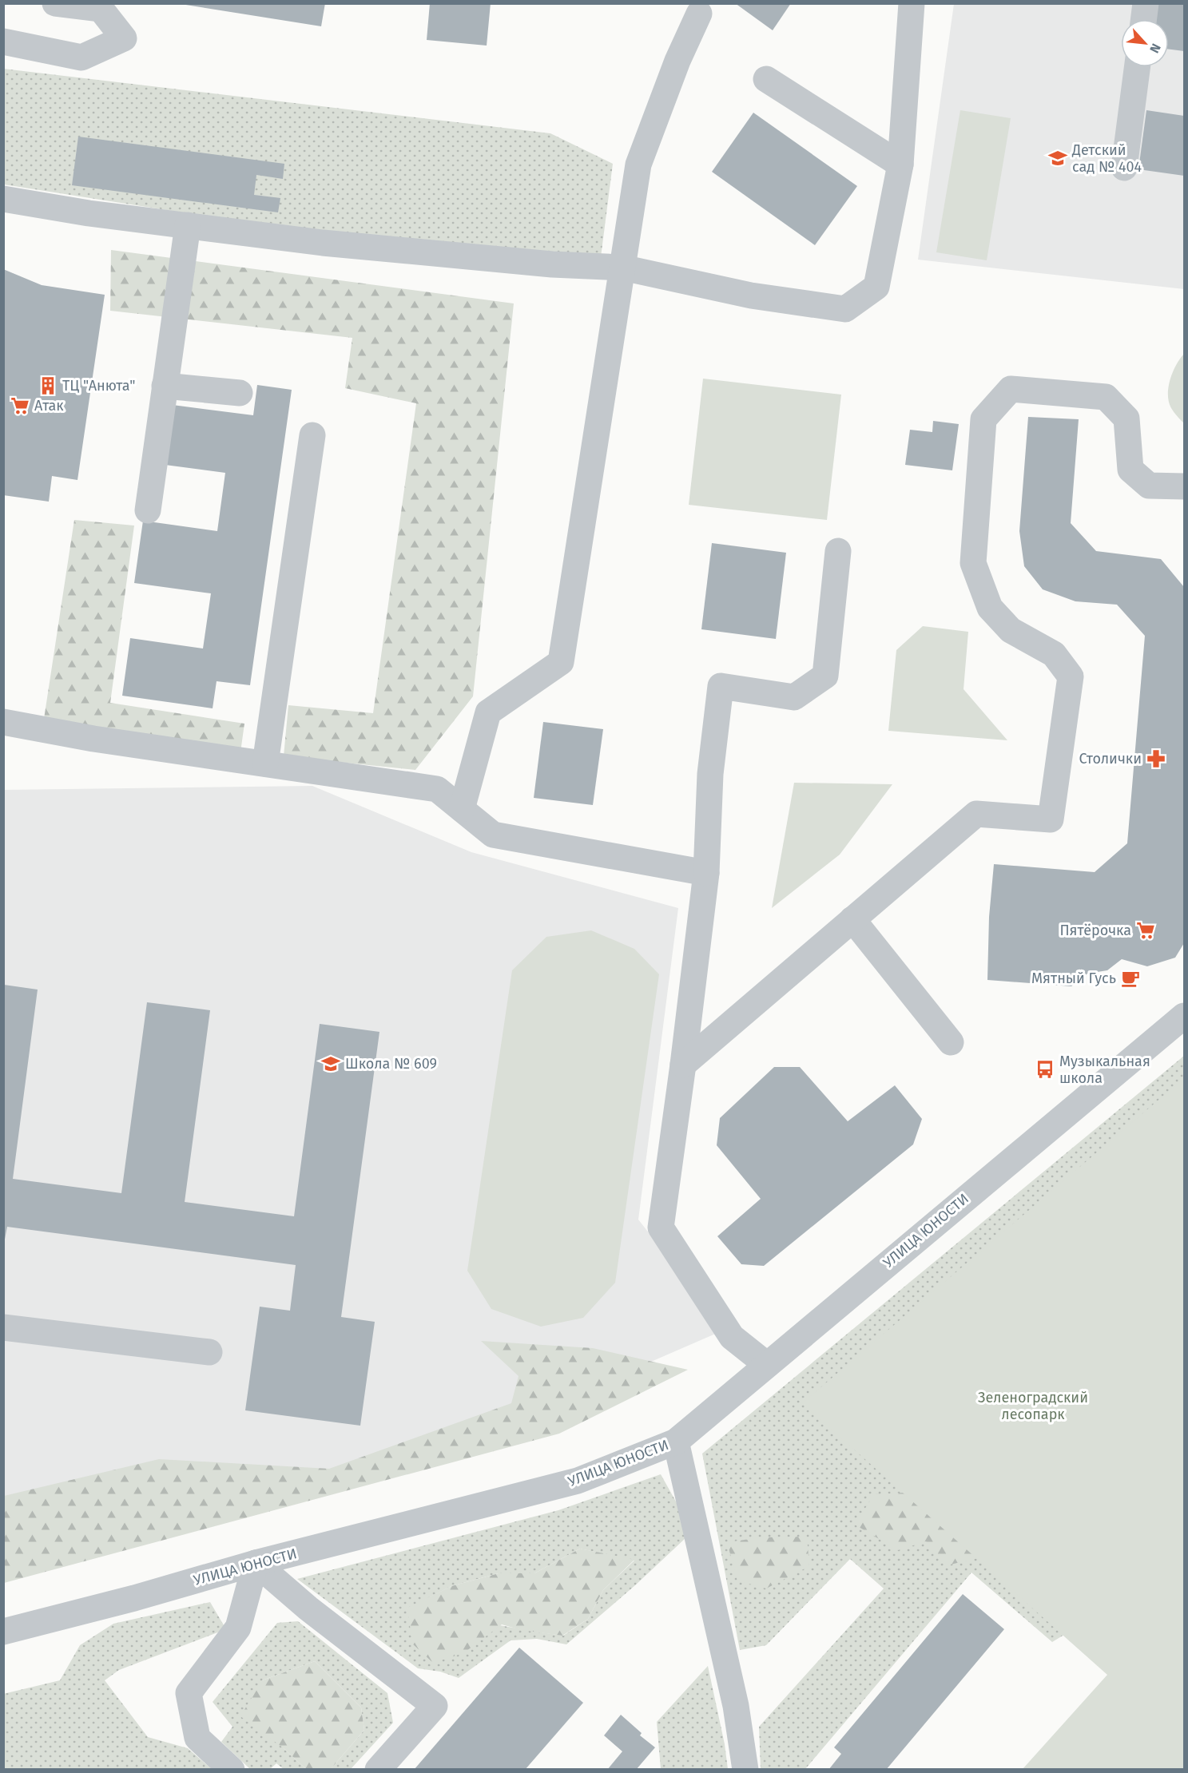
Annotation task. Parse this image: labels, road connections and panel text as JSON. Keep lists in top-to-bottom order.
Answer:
{
  "streets": {
    "street": ["УЛИЦА ЮНОСТИ"]
  },
  "parks": ["Зеленоградский лесопарк"],
  "places": {
    "school or university": ["Детский сад № 404", "Школа № 609"],
    "building": ["ТЦ \"Анюта\""],
    "supermarket": ["Атак", "Пятёрочка"],
    "pharmacy": ["Столички"],
    "cafe": ["Мятный Гусь"],
    "bus stop": ["Музыкальная школа"]
  },
  "north": "bottom right"
}
